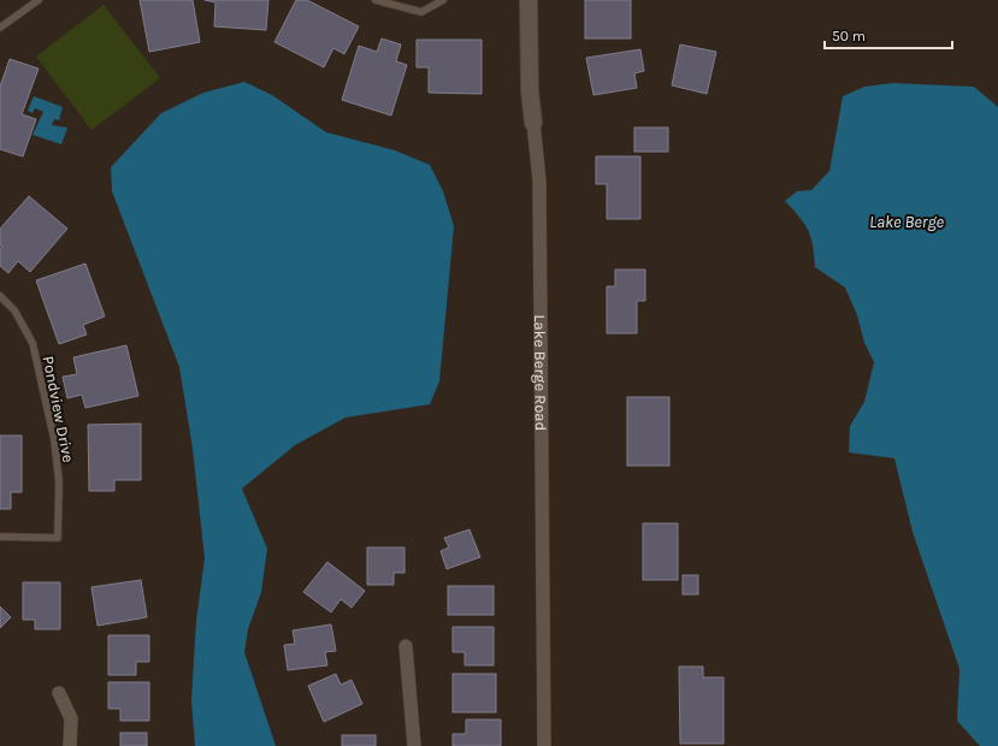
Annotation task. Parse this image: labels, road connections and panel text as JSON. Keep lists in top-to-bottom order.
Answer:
{
  "streets": {
    "street": ["Lake Berge Road"],
    "lane": ["Pondview Drive"]
  },
  "water": ["Lake Berge"],
  "scale_bar": "50 m"
}
